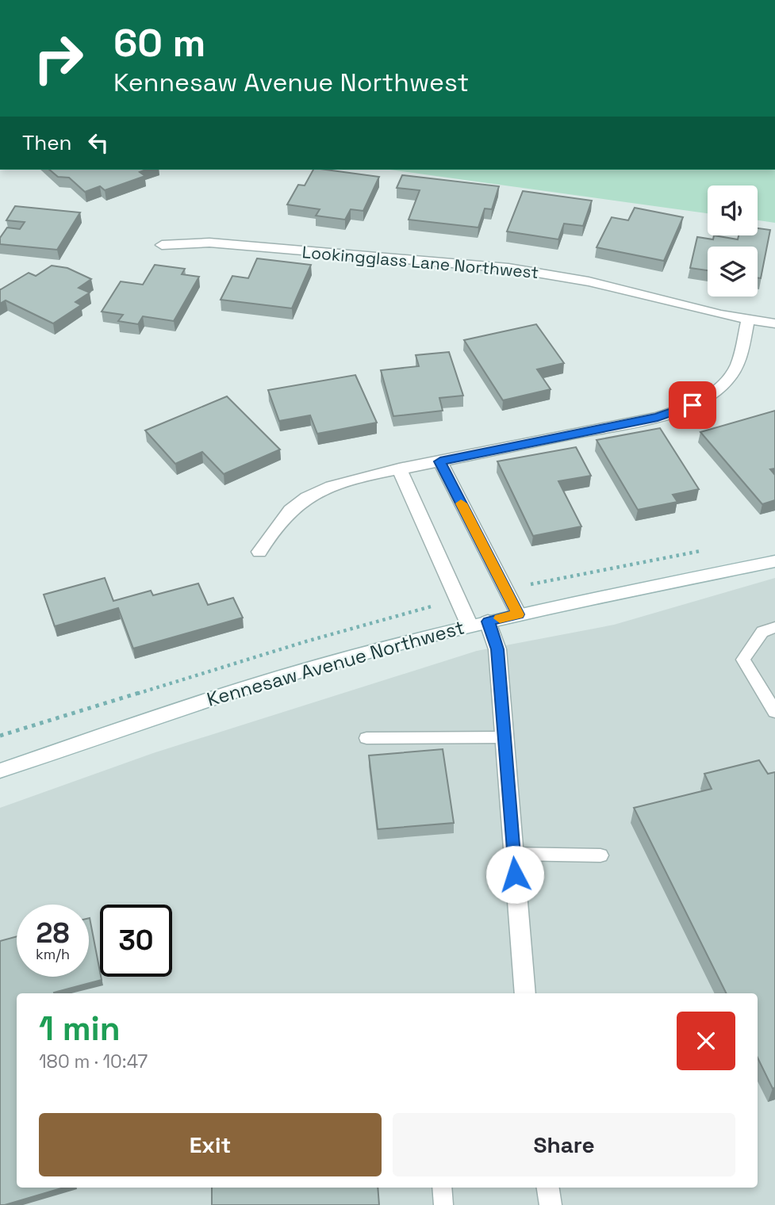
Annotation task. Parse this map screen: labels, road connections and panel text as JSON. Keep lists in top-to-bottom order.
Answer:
{
  "streets": {
    "street": ["Lookingglass Lane Northwest", "Kennesaw Avenue Northwest"]
  },
  "page": {
    "turn": ["60 m", "Kennesaw Avenue Northwest"],
    "then": "Then",
    "speed": "28 km/h",
    "limit": "30",
    "heading": ["1 min", "180 m · 10:47"],
    "buttons": ["Exit", "Share"]
  }
}
